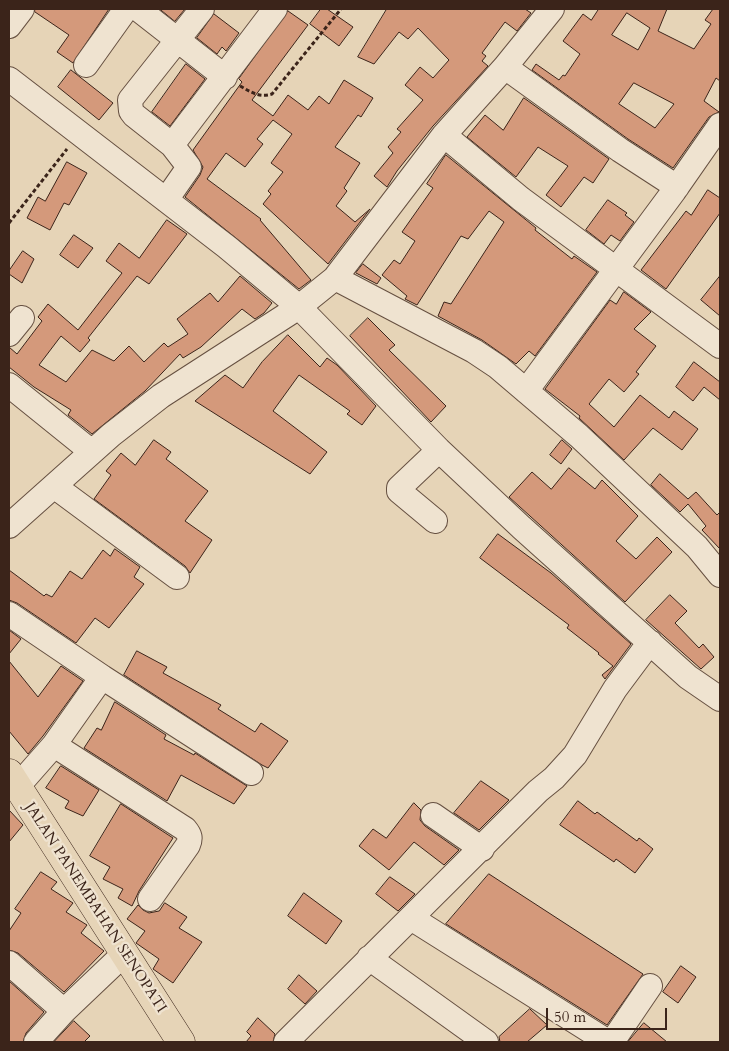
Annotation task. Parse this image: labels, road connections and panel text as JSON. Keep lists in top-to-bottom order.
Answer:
{
  "streets": {
    "main road": ["JALAN PANEMBAHAN SENOPATI"]
  },
  "scale_bar": "50 m"
}
